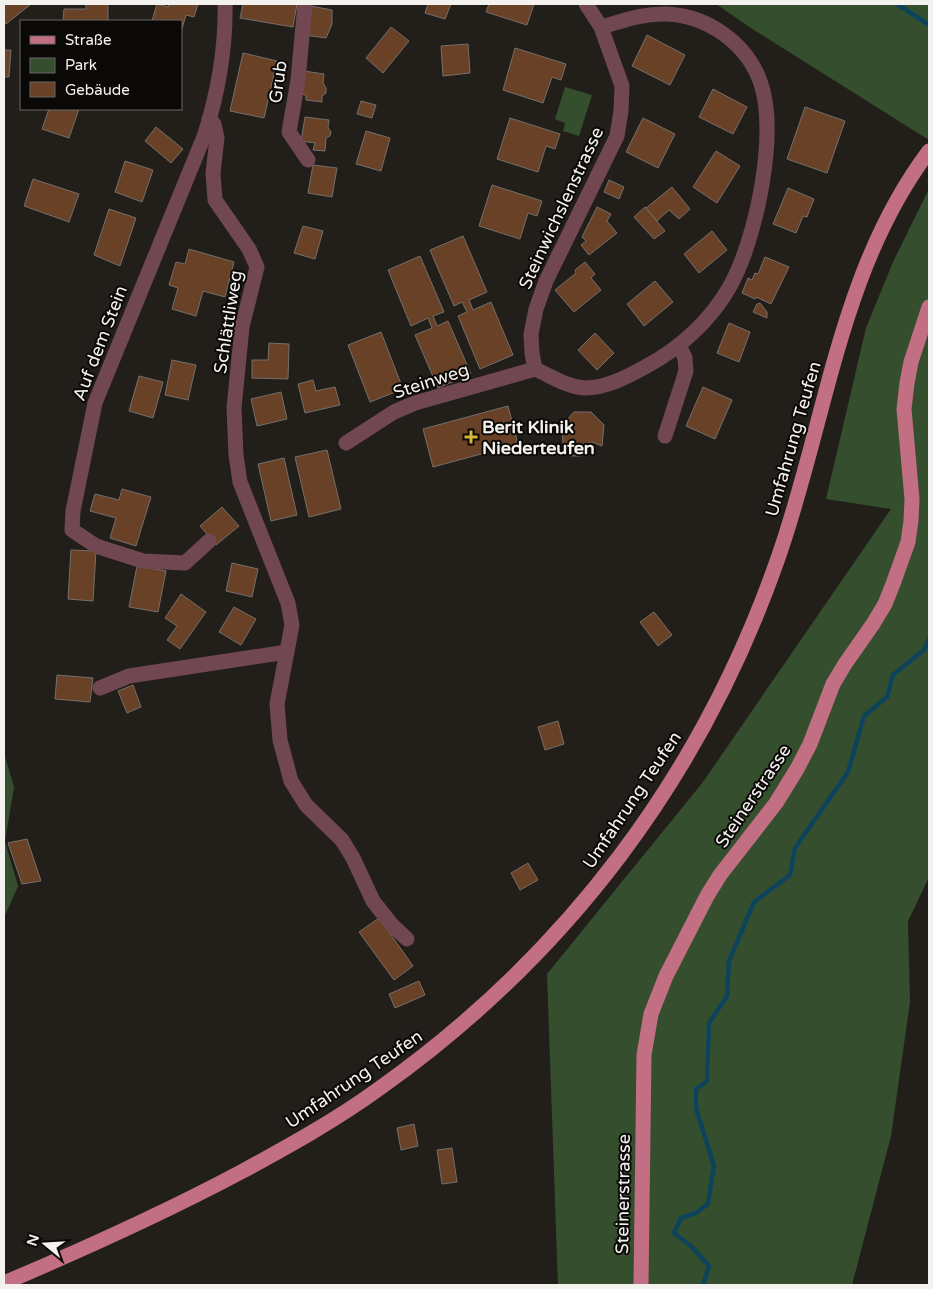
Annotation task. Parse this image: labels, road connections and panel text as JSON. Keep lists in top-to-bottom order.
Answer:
{
  "streets": {
    "main road": ["Umfahrung Teufen", "Steinerstrasse"],
    "street": [
      "Grub",
      "Steinwichslenstrasse",
      "Schlättliweg",
      "Auf dem Stein",
      "Steinweg"
    ]
  },
  "crossings": [
    ["Steinwichslenstrasse", "Steinweg"],
    ["Schlättliweg", "Auf dem Stein"]
  ],
  "places": {
    "health": ["Berit Klinik Niederteufen"]
  },
  "legend": ["Straße", "Park", "Gebäude"],
  "north": "left"
}
